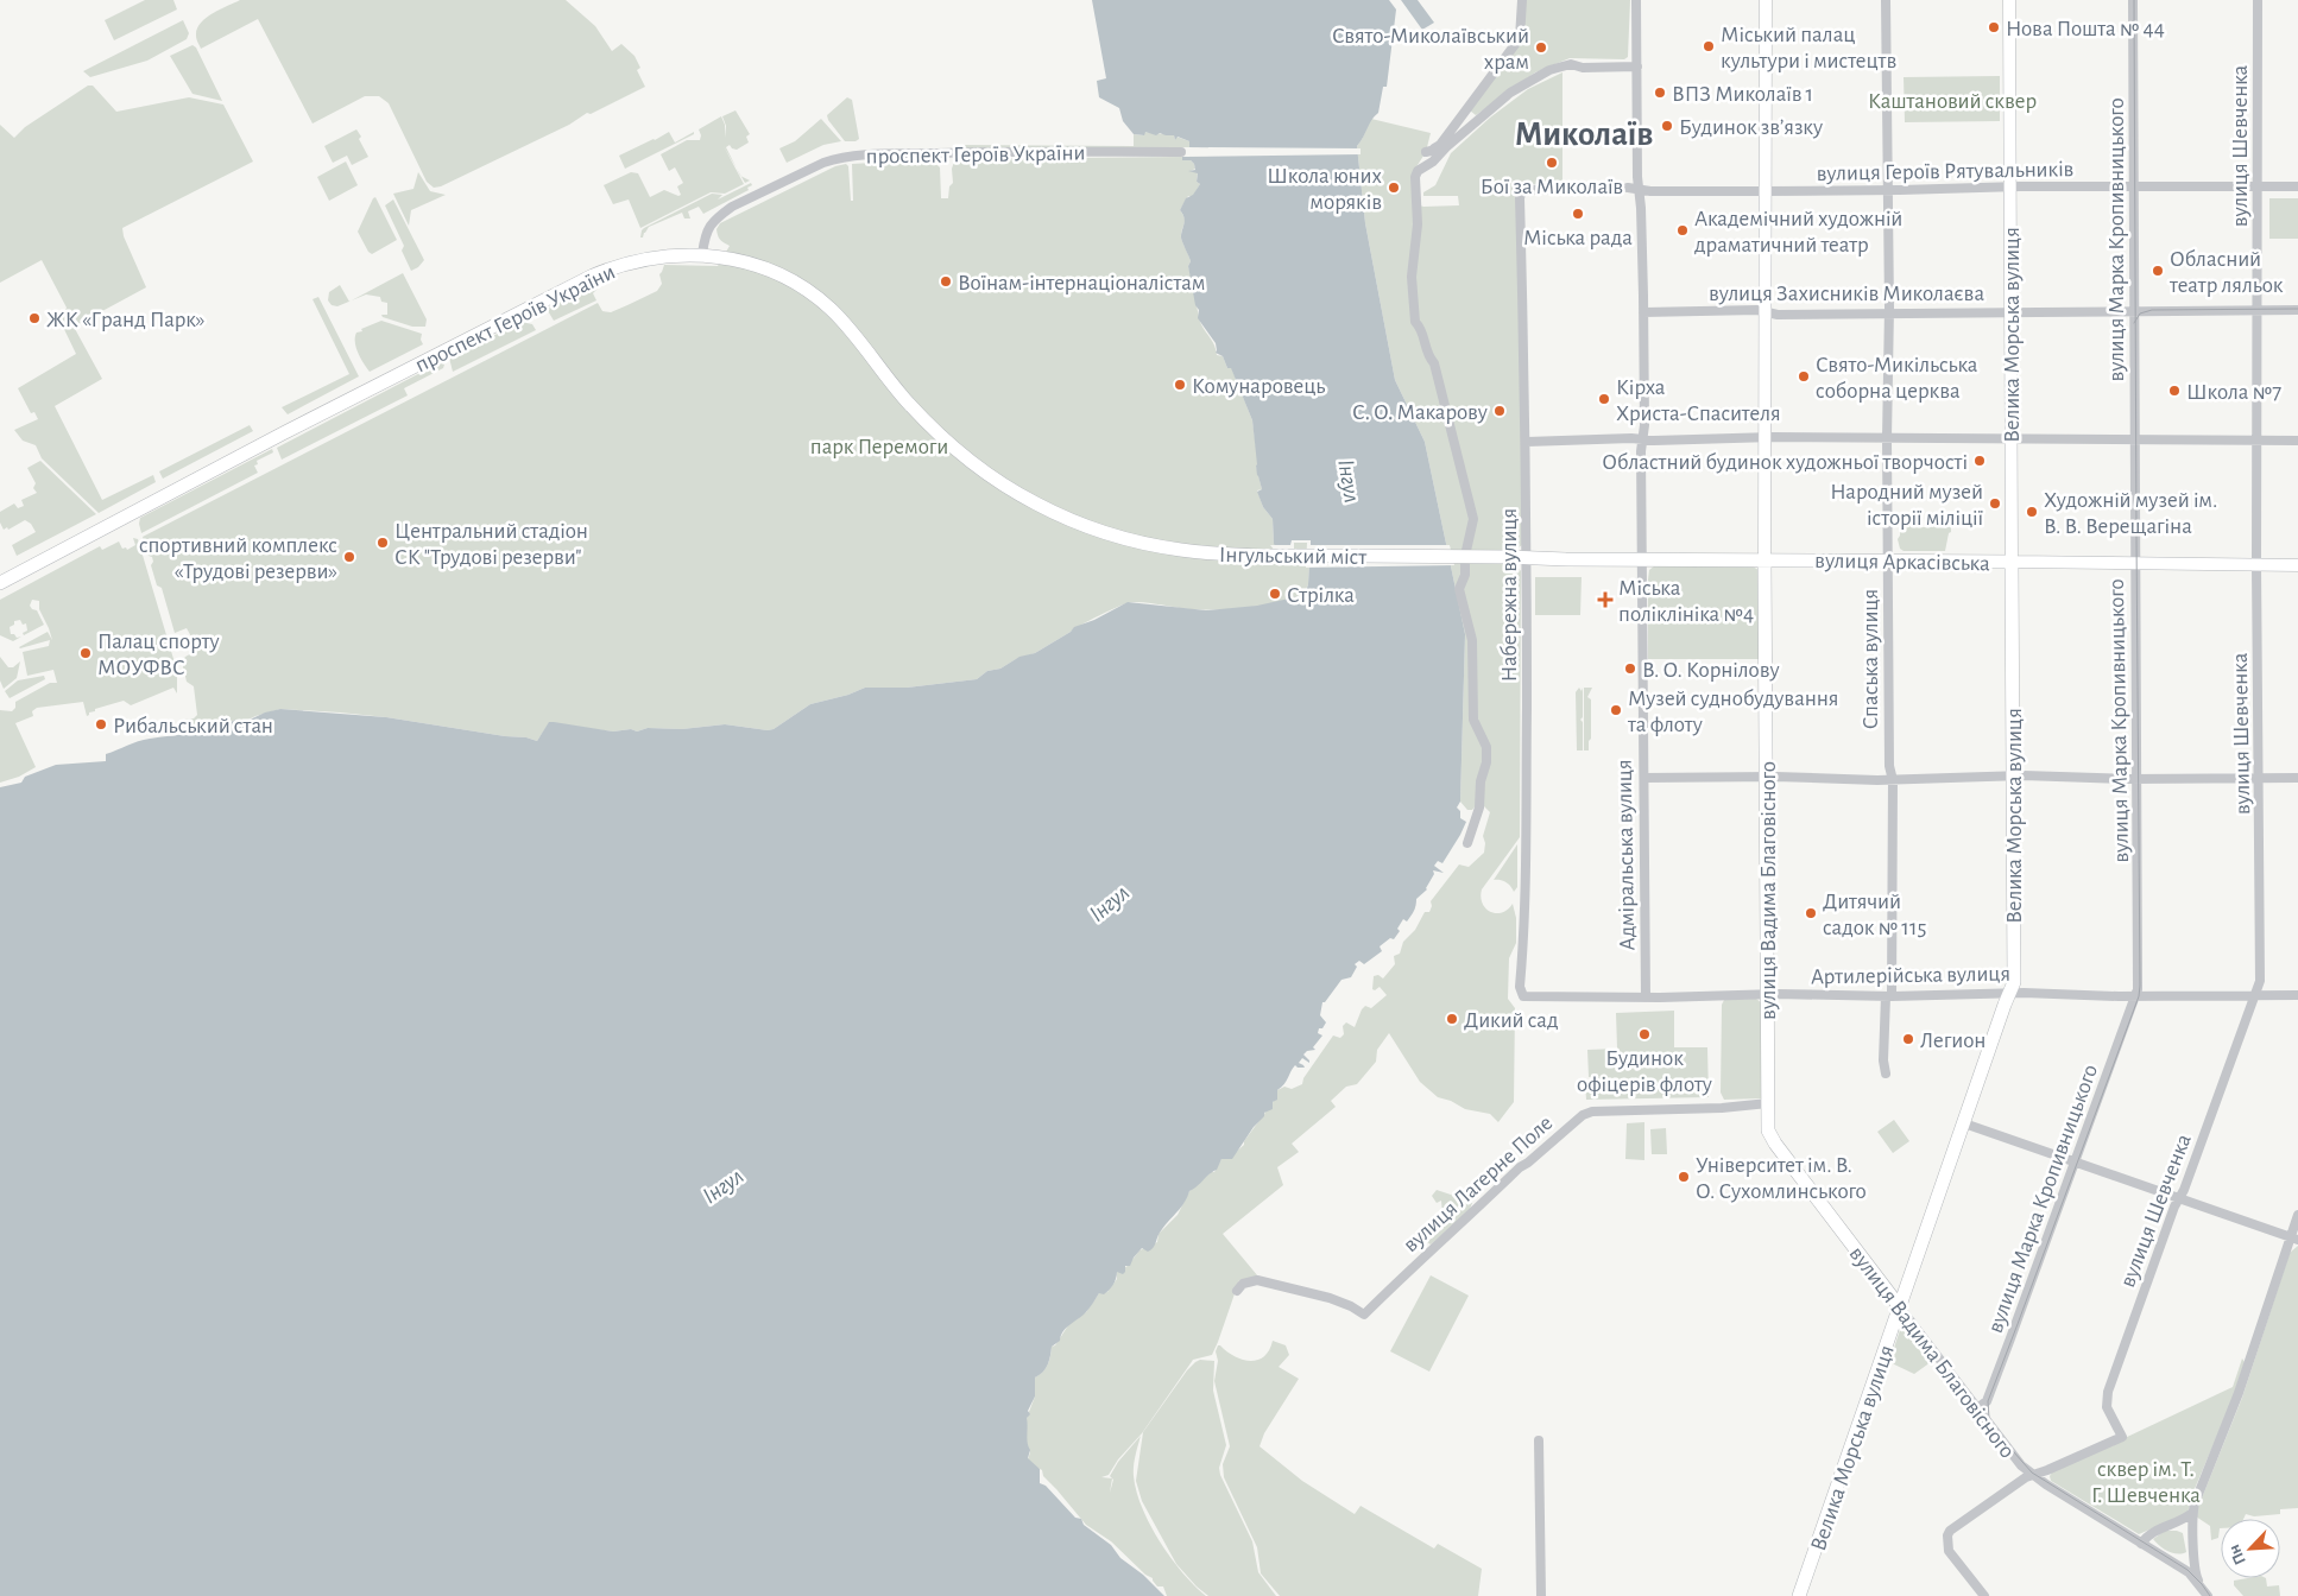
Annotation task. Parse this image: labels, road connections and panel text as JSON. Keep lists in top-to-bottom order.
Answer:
{
  "streets": {
    "highway": [
      "проспект Героїв України",
      "Велика Морська вулиця",
      "Інгульський міст",
      "вулиця Аркасівська",
      "вулиця Вадима Благовісного"
    ],
    "street": [
      "вулиця Шевченка",
      "вулиця Героїв Рятувальників",
      "вулиця Марка Кропивницького",
      "вулиця Захисників Миколаєва",
      "Набережна вулиця",
      "Спаська вулиця",
      "Адміральська вулиця",
      "Артилерійська вулиця",
      "вулиця Лагерне Поле"
    ]
  },
  "crossings": [
    ["вулиця Шевченка", "вулиця Героїв Рятувальників"],
    ["вулиця Шевченка", "вулиця Захисників Миколаєва"],
    ["вулиця Шевченка", "вулиця Аркасівська"],
    ["вулиця Шевченка", "вулиця Вадима Благовісного"],
    ["вулиця Шевченка", "Артилерійська вулиця"],
    ["проспект Героїв України", "Інгульський міст"],
    ["вулиця Героїв Рятувальників", "вулиця Марка Кропивницького"],
    ["вулиця Героїв Рятувальників", "Велика Морська вулиця"],
    ["вулиця Героїв Рятувальників", "Спаська вулиця"],
    ["вулиця Героїв Рятувальників", "Адміральська вулиця"],
    ["вулиця Героїв Рятувальників", "вулиця Вадима Благовісного"],
    ["вулиця Марка Кропивницького", "вулиця Захисників Миколаєва"],
    ["вулиця Марка Кропивницького", "вулиця Аркасівська"],
    ["вулиця Марка Кропивницького", "вулиця Вадима Благовісного"],
    ["вулиця Марка Кропивницького", "Артилерійська вулиця"],
    ["вулиця Захисників Миколаєва", "Велика Морська вулиця"],
    ["вулиця Захисників Миколаєва", "Спаська вулиця"],
    ["вулиця Захисників Миколаєва", "Адміральська вулиця"],
    ["вулиця Захисників Миколаєва", "вулиця Вадима Благовісного"],
    ["Велика Морська вулиця", "вулиця Аркасівська"],
    ["Велика Морська вулиця", "вулиця Вадима Благовісного"],
    ["Велика Морська вулиця", "Артилерійська вулиця"],
    ["Інгульський міст", "вулиця Аркасівська"],
    ["вулиця Аркасівська", "Набережна вулиця"],
    ["вулиця Аркасівська", "Спаська вулиця"],
    ["вулиця Аркасівська", "Адміральська вулиця"],
    ["вулиця Аркасівська", "вулиця Вадима Благовісного"],
    ["Набережна вулиця", "Артилерійська вулиця"],
    ["Спаська вулиця", "Артилерійська вулиця"],
    ["Адміральська вулиця", "Артилерійська вулиця"],
    ["вулиця Вадима Благовісного", "Артилерійська вулиця"],
    ["вулиця Вадима Благовісного", "вулиця Лагерне Поле"]
  ],
  "districts": ["Миколаїв"],
  "water": ["Інгул"],
  "parks": ["Каштановий сквер", "парк Перемоги", "сквер ім. Т. Г. Шевченка"],
  "places": {
    "other": [
      "Нова Пошта № 44",
      "Міський палац культури і мистецтв",
      "Свято-Миколаївський храм",
      "ВПЗ Миколаїв 1",
      "Будинок зв’язку",
      "Бої за Миколаїв",
      "Школа юних моряків",
      "Міська рада",
      "Академічний художній драматичний театр",
      "Обласний театр ляльок",
      "Воїнам-інтернаціоналістам",
      "ЖК «Гранд Парк»",
      "Свято-Микільська соборна церква",
      "Комунаровець",
      "Школа №7",
      "Кірха Христа-Спасителя",
      "С. О. Макарову",
      "Областний будинок художньої творчості",
      "Народний музей історії міліції",
      "Художній музей ім. В. В. Верещагіна",
      "Центральний стадіон СК \"Трудові резерви\"",
      "спортивний комплекс «Трудові резерви»",
      "Стрілка",
      "Палац спорту МОУФВС",
      "В. О. Корнілову",
      "Музей суднобудування та флоту",
      "Рибальський стан",
      "Дитячий садок № 115",
      "Дикий сад",
      "Будинок офіцерів флоту",
      "Легион",
      "Університет ім. В. О. Сухомлинського"
    ],
    "health": ["Міська поліклініка №4"]
  },
  "north": "bottom left"
}
